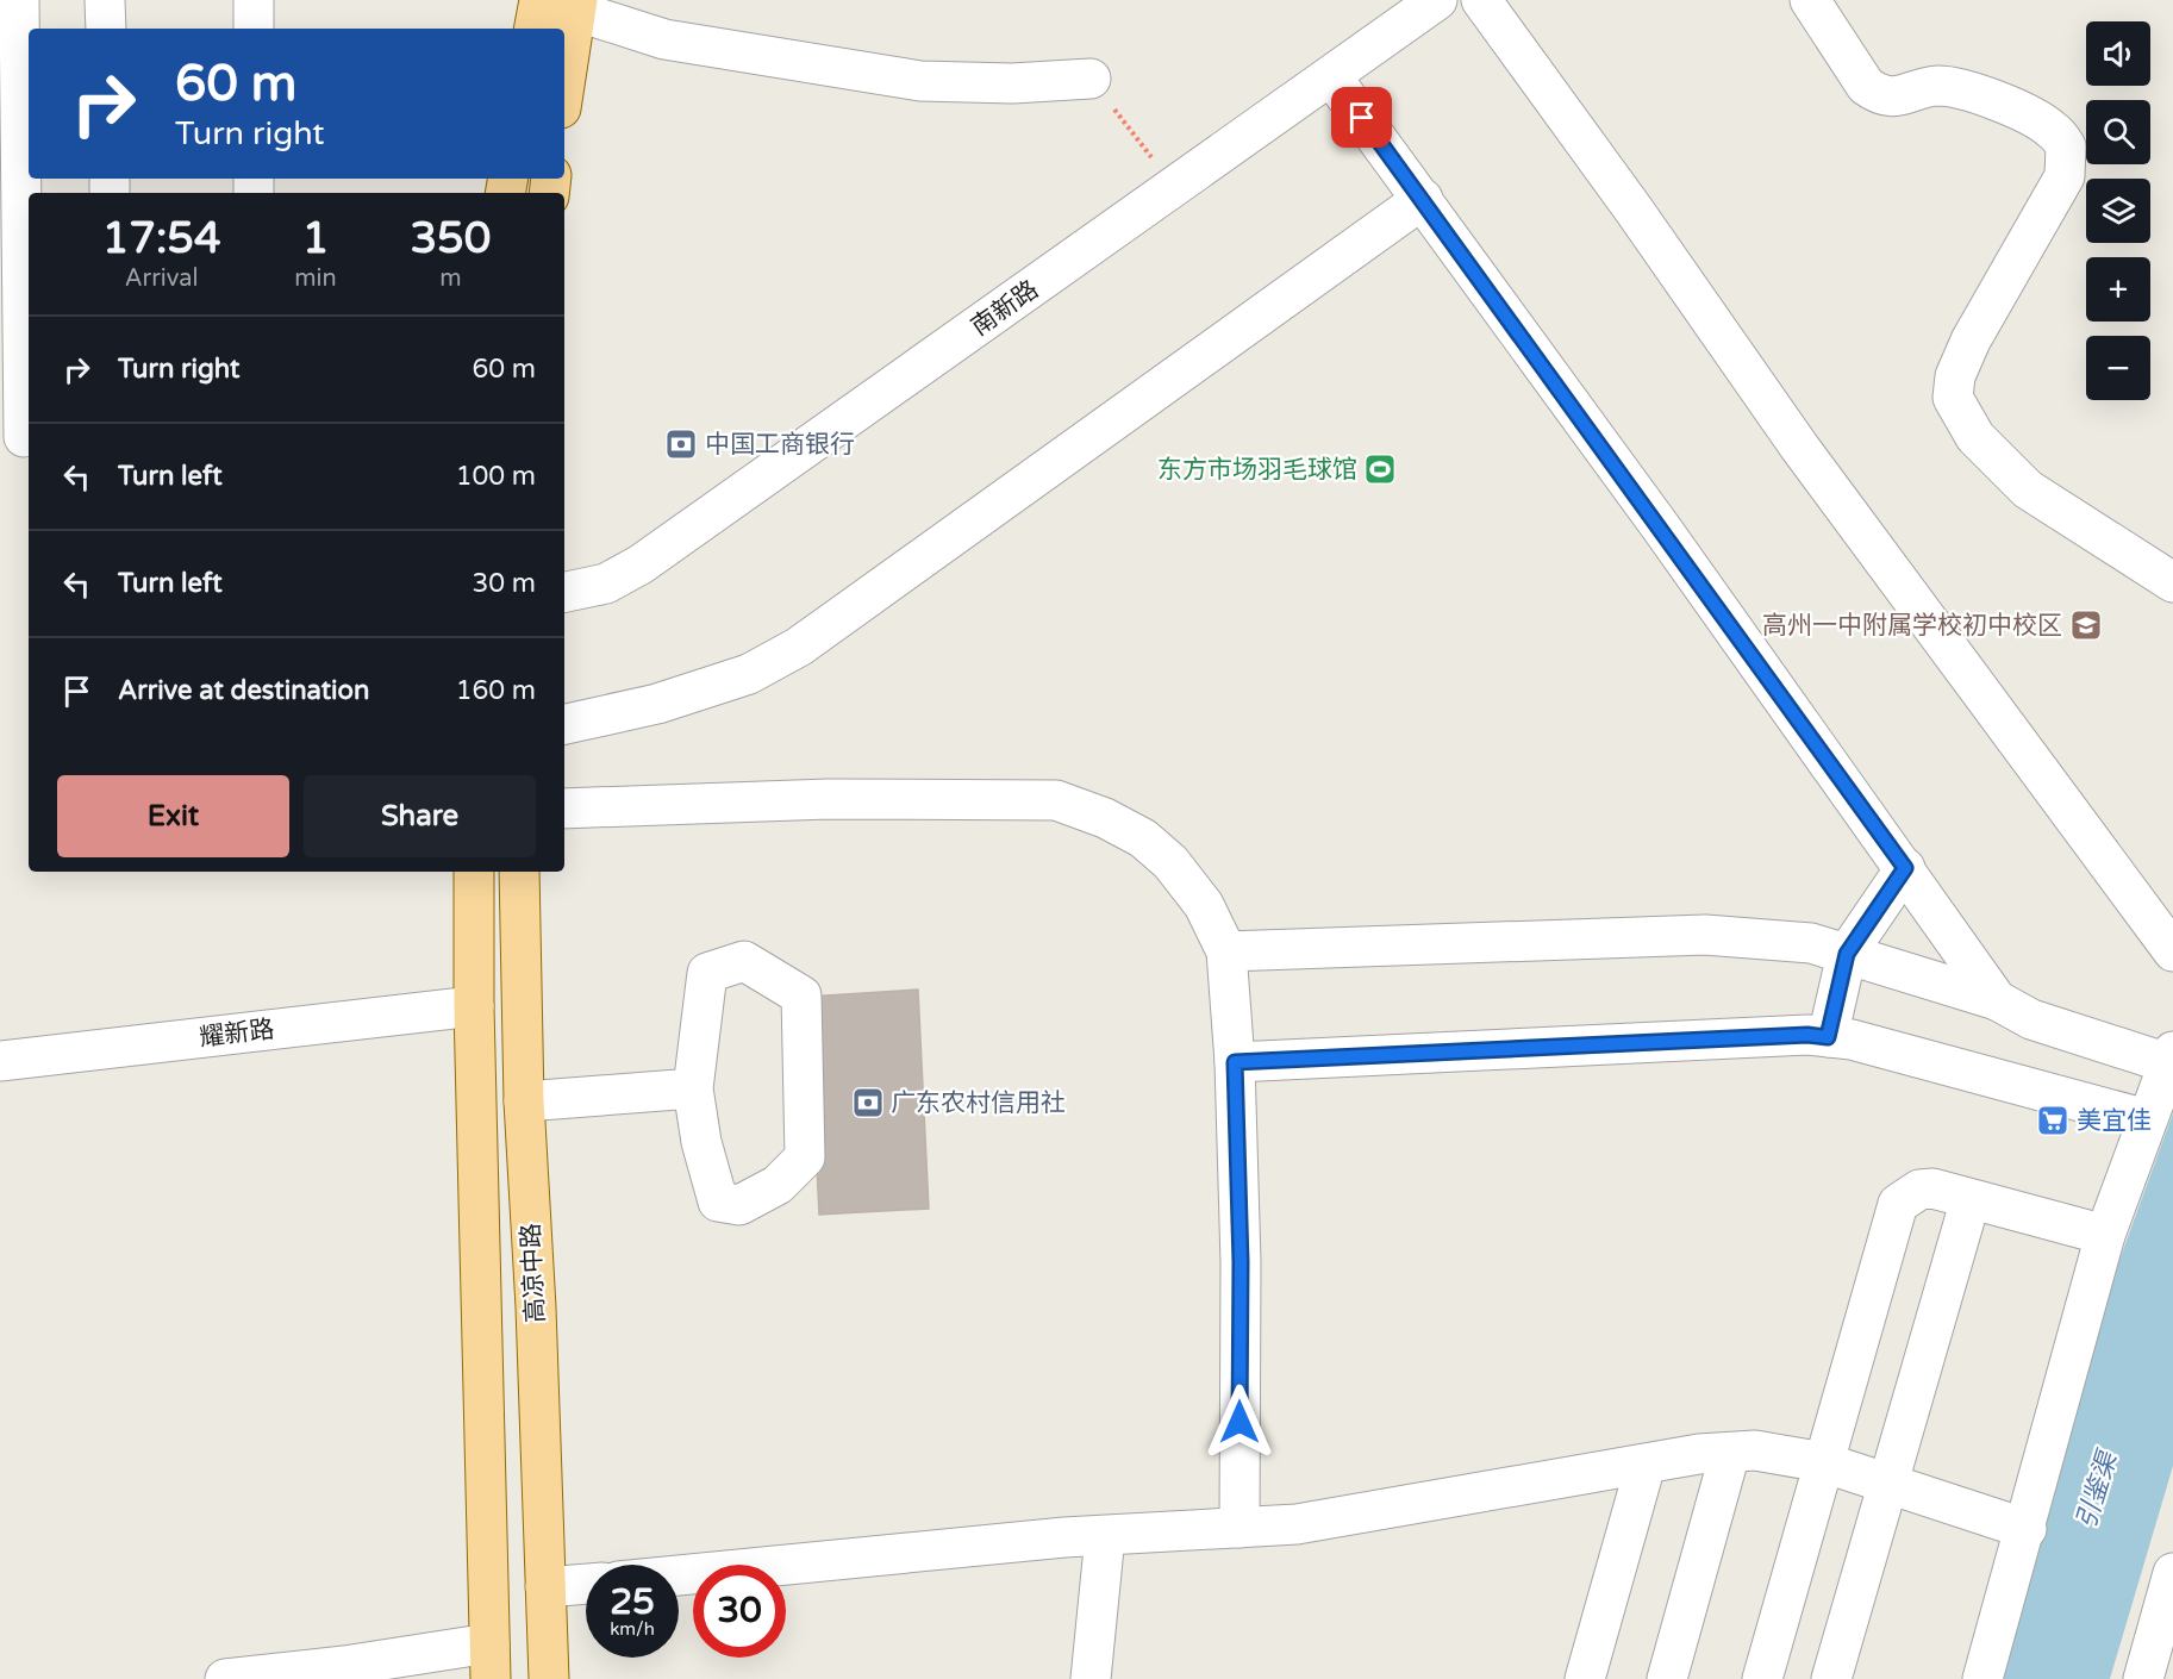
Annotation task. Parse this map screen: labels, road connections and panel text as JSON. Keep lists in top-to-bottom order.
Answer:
{
  "streets": {
    "main road": ["高凉中路"],
    "street": ["南新路", "耀新路"]
  },
  "crossings": [
    ["耀新路", "高凉中路"]
  ],
  "water": ["引鉴渠"],
  "places": {
    "bank": ["中国工商银行", "广东农村信用社"],
    "sports": ["东方市场羽毛球馆"],
    "school or university": ["高州一中附属学校初中校区"],
    "supermarket": ["美宜佳"]
  },
  "page": {
    "map_buttons": ["+", "−"],
    "turn": ["60 m", "Turn right"],
    "eta": [
      "17:54",
      "Arrival",
      "1",
      "min",
      "350",
      "m"
    ],
    "list": [
      {
        "name": "Turn right",
        "value": "60 m"
      },
      {
        "name": "Turn left",
        "value": "100 m"
      },
      {
        "name": "Turn left",
        "value": "30 m"
      },
      {
        "name": "Arrive at destination",
        "value": "160 m"
      }
    ],
    "buttons": ["Exit", "Share"],
    "speed": "25 km/h",
    "limit": "30"
  }
}
